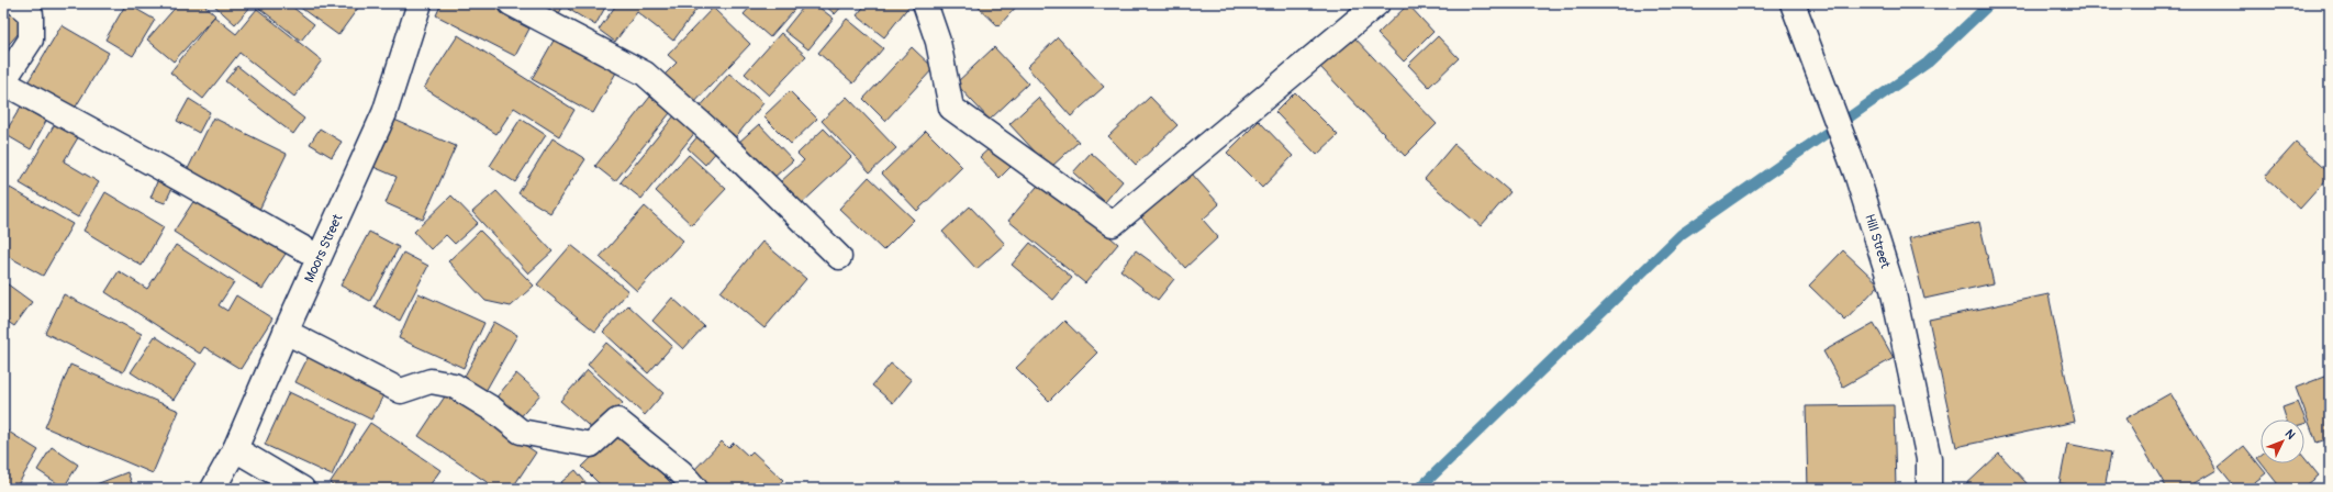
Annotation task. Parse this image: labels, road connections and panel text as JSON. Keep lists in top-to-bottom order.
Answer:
{
  "streets": {
    "street": ["Hill Street", "Moors Street"]
  },
  "north": "top right"
}
